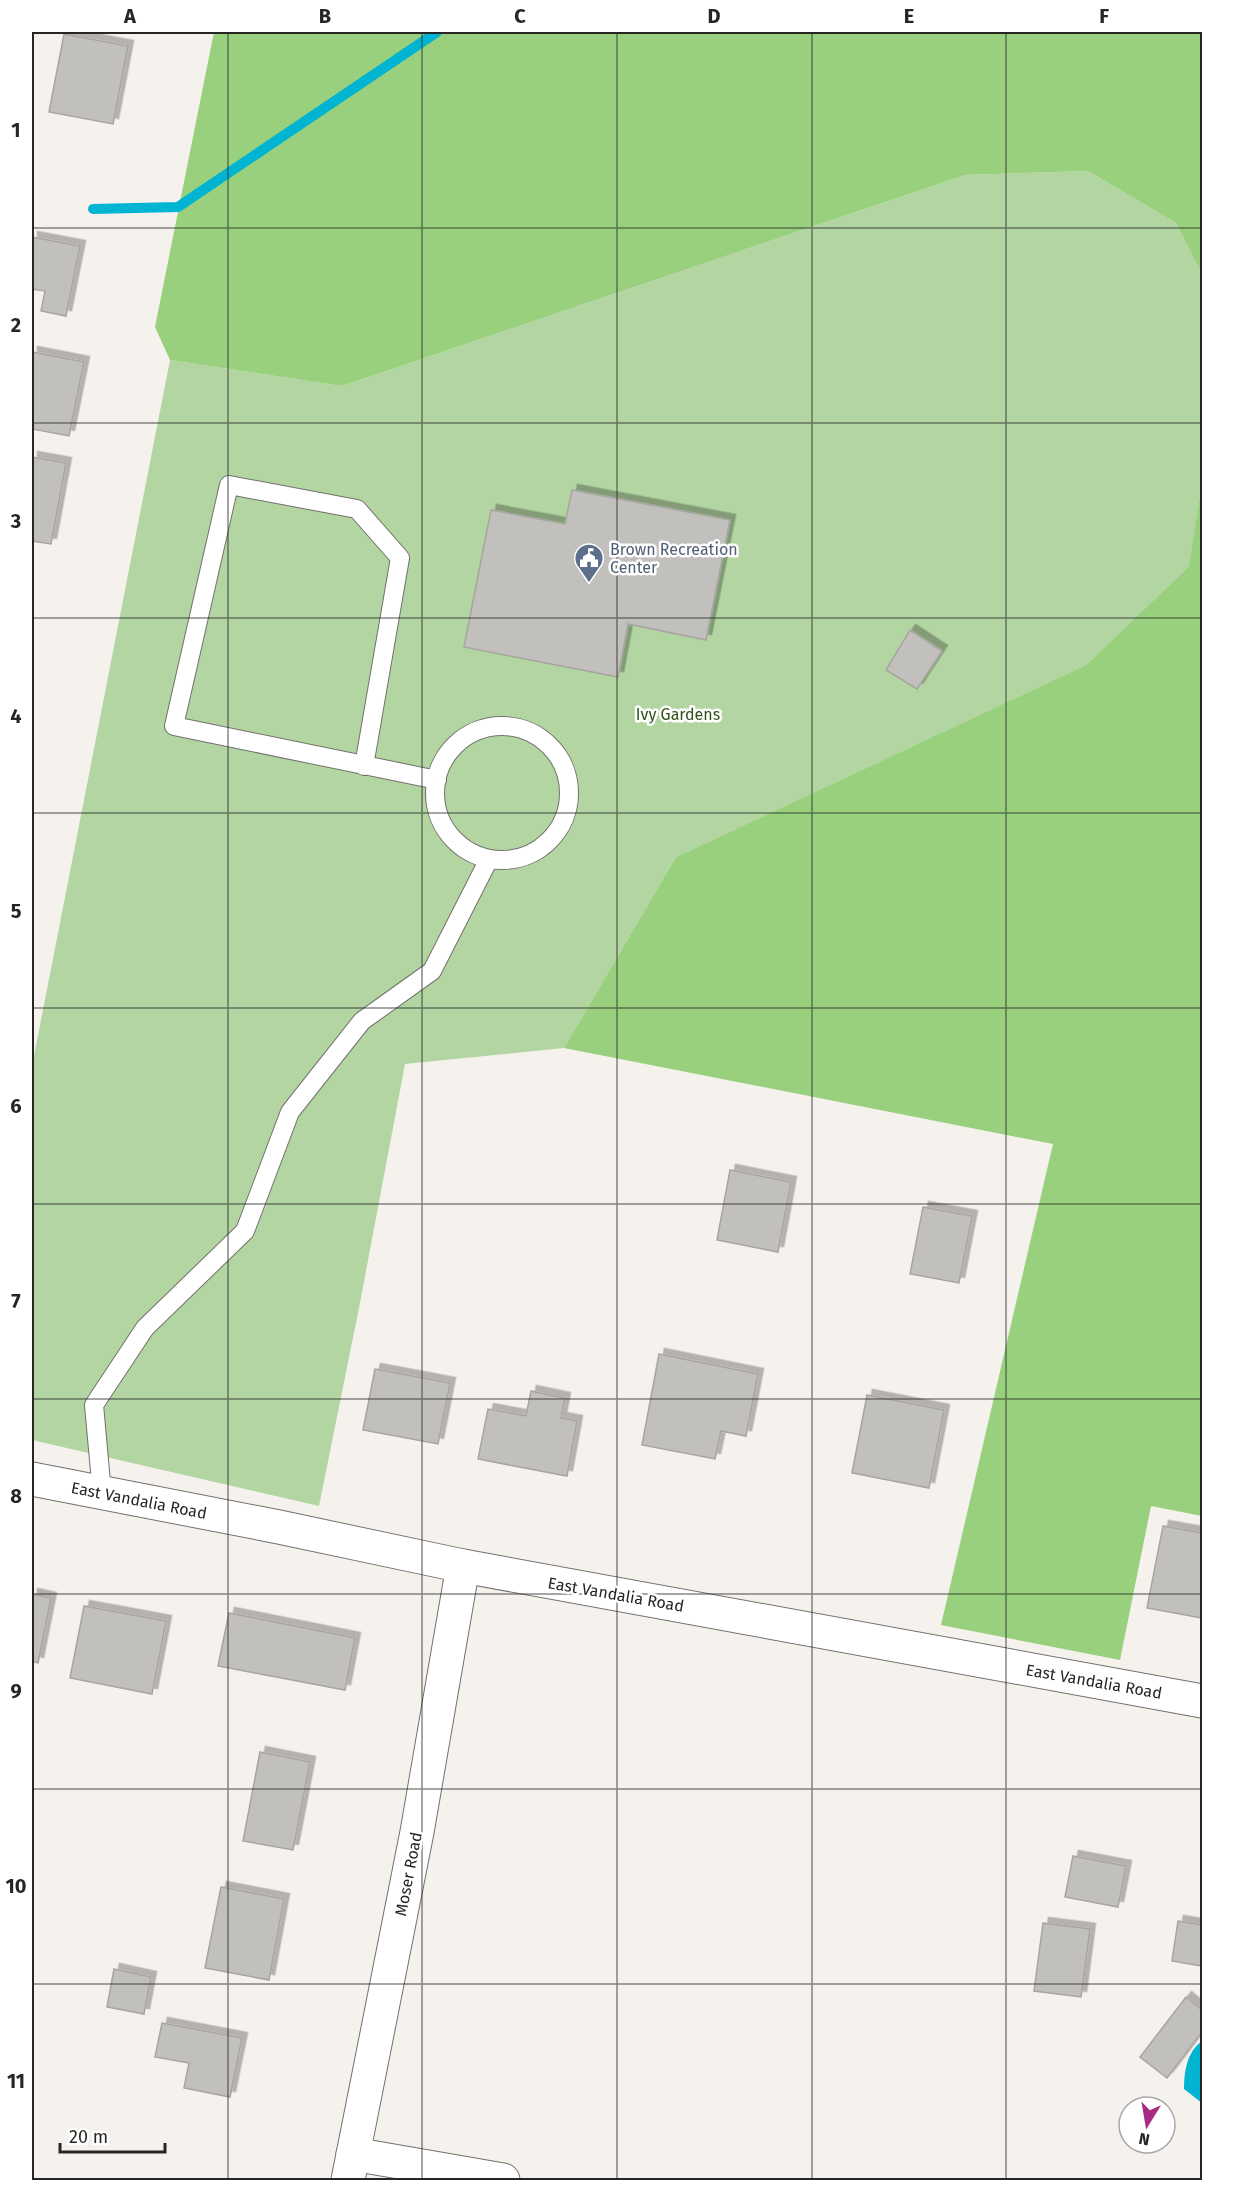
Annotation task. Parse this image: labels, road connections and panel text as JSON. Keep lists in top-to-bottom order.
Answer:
{
  "streets": {
    "street": ["East Vandalia Road", "Moser Road"]
  },
  "crossings": [
    ["East Vandalia Road", "Moser Road"]
  ],
  "parks": ["Ivy Gardens"],
  "places": {
    "public building": ["Brown Recreation Center"]
  },
  "scale_bar": "20 m",
  "north": "bottom",
  "grid": {
    "columns": [
      "A",
      "B",
      "C",
      "D",
      "E",
      "F"
    ],
    "rows": [
      "1",
      "2",
      "3",
      "4",
      "5",
      "6",
      "7",
      "8",
      "9",
      "10",
      "11"
    ]
  }
}
